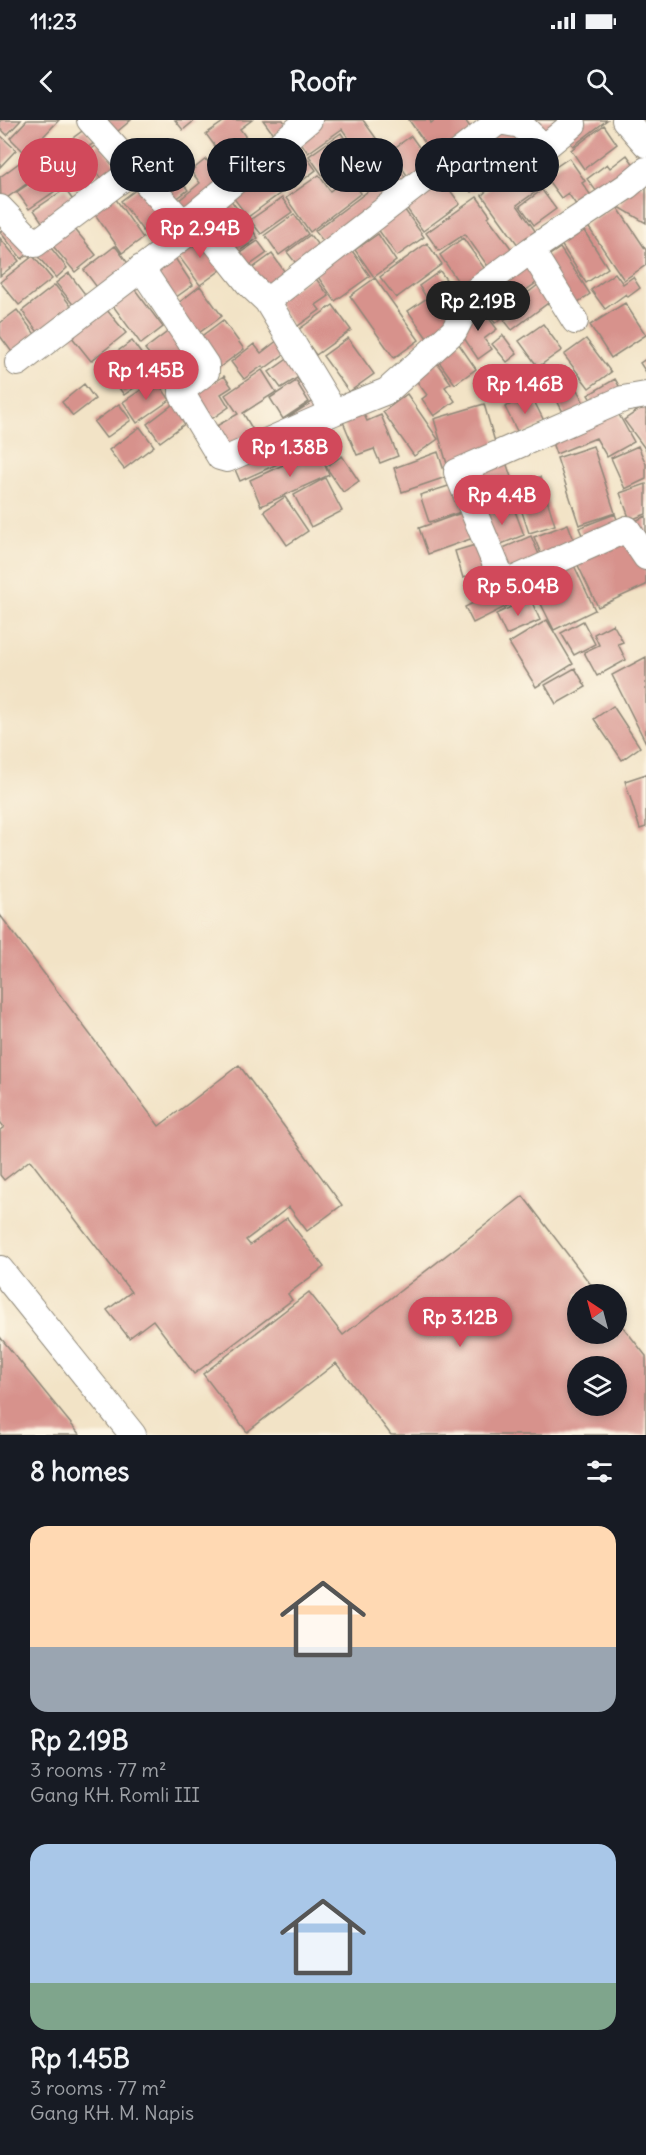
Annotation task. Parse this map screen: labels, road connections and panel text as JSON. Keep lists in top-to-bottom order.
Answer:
{
  "north": "top left",
  "page": {
    "status": "11:23",
    "header": "Roofr",
    "chip": [
      "Buy",
      "Rent",
      "Filters",
      "New",
      "Apartment"
    ],
    "price": [
      "Rp 2.94B",
      "Rp 2.19B",
      "Rp 1.45B",
      "Rp 1.46B",
      "Rp 1.38B",
      "Rp 4.4B",
      "Rp 5.04B",
      "Rp 3.12B"
    ],
    "heading": "8 homes",
    "list": [
      {
        "name": "Rp 2.19B",
        "note": "3 rooms · 77 m² · Gang KH. Romli III"
      },
      {
        "name": "Rp 1.45B",
        "note": "3 rooms · 77 m² · Gang KH. M. Napis"
      }
    ]
  }
}
